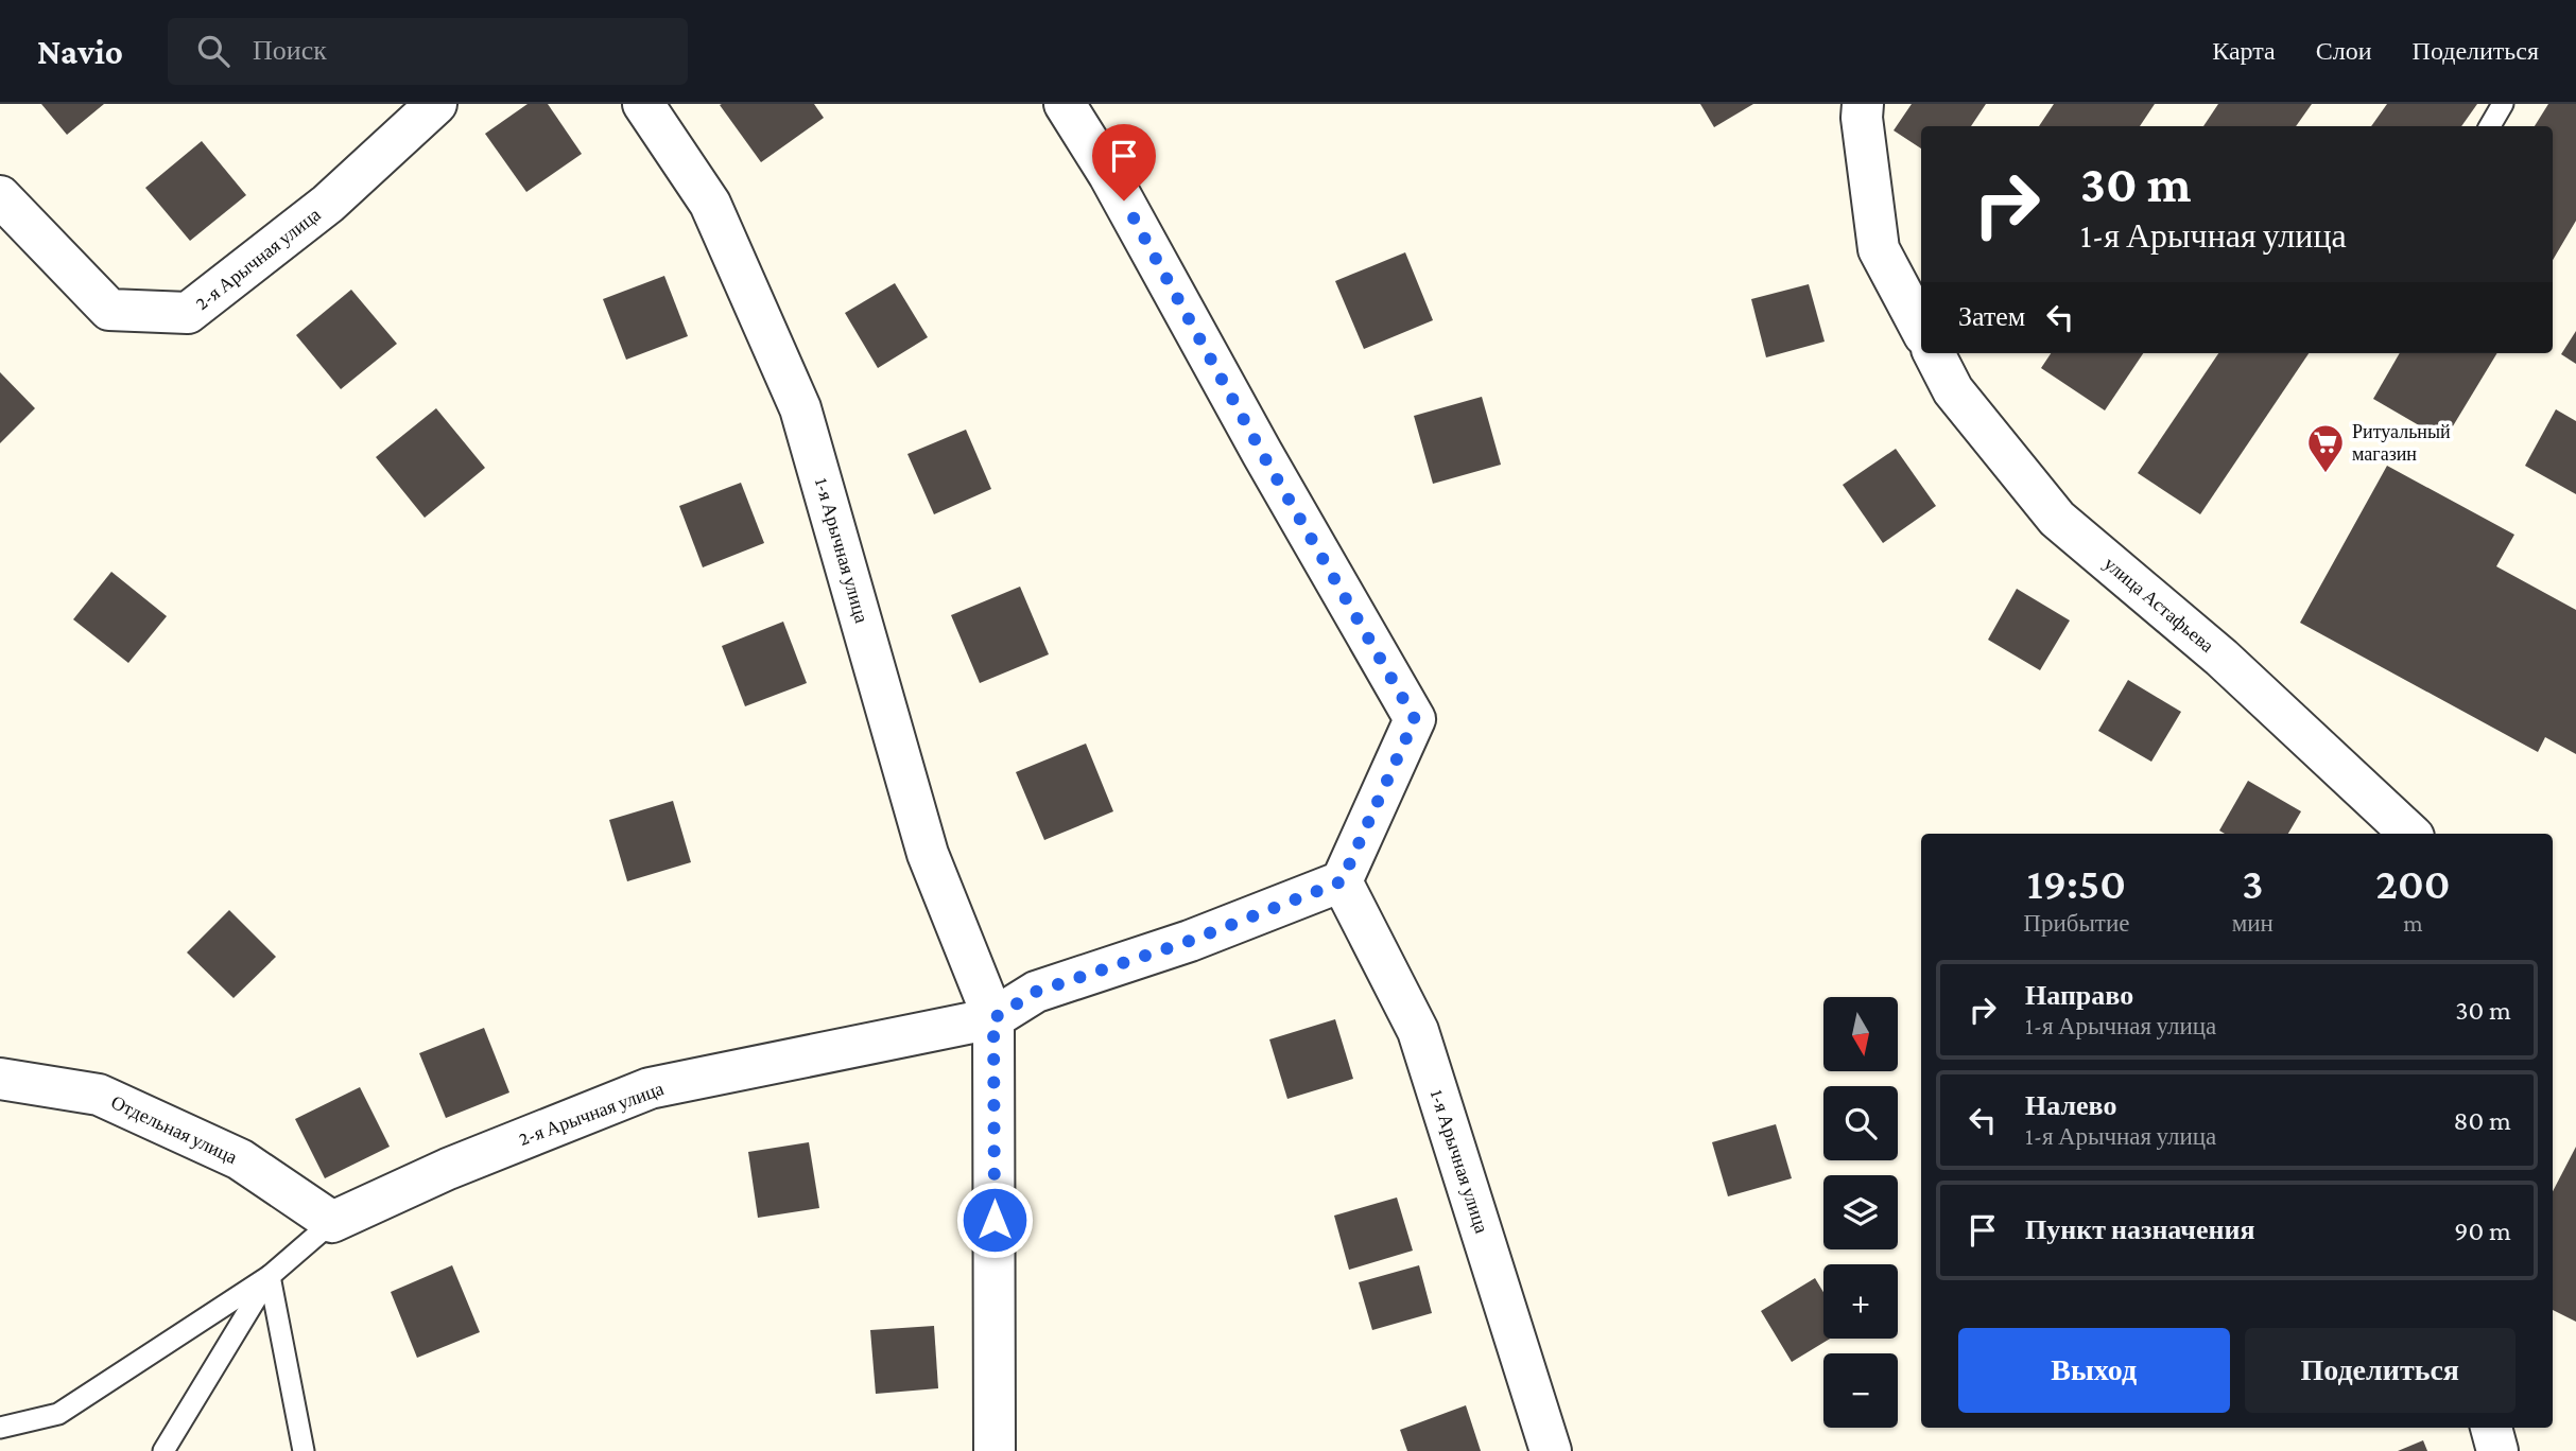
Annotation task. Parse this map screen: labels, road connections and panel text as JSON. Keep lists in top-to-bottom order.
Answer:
{
  "streets": {
    "street": [
      "2-я Арычная улица",
      "1-я Арычная улица",
      "улица Астафьева",
      "Отдельная улица"
    ]
  },
  "crossings": [
    ["2-я Арычная улица", "1-я Арычная улица"],
    ["2-я Арычная улица", "Отдельная улица"]
  ],
  "places": {
    "supermarket": ["Ритуальный магазин"]
  },
  "north": "bottom",
  "page": {
    "header": "Navio",
    "search": "Поиск",
    "nav": ["Карта", "Слои", "Поделиться"],
    "turn": ["30 m", "1-я Арычная улица"],
    "then": "Затем",
    "eta": [
      "19:50",
      "Прибытие",
      "3",
      "мин",
      "200",
      "m"
    ],
    "list": [
      {
        "name": "Направо",
        "note": "1-я Арычная улица",
        "value": "30 m"
      },
      {
        "name": "Налево",
        "note": "1-я Арычная улица",
        "value": "80 m"
      },
      {
        "name": "Пункт назначения",
        "value": "90 m"
      }
    ],
    "map_buttons": ["+", "−"],
    "buttons": ["Выход", "Поделиться"]
  }
}
